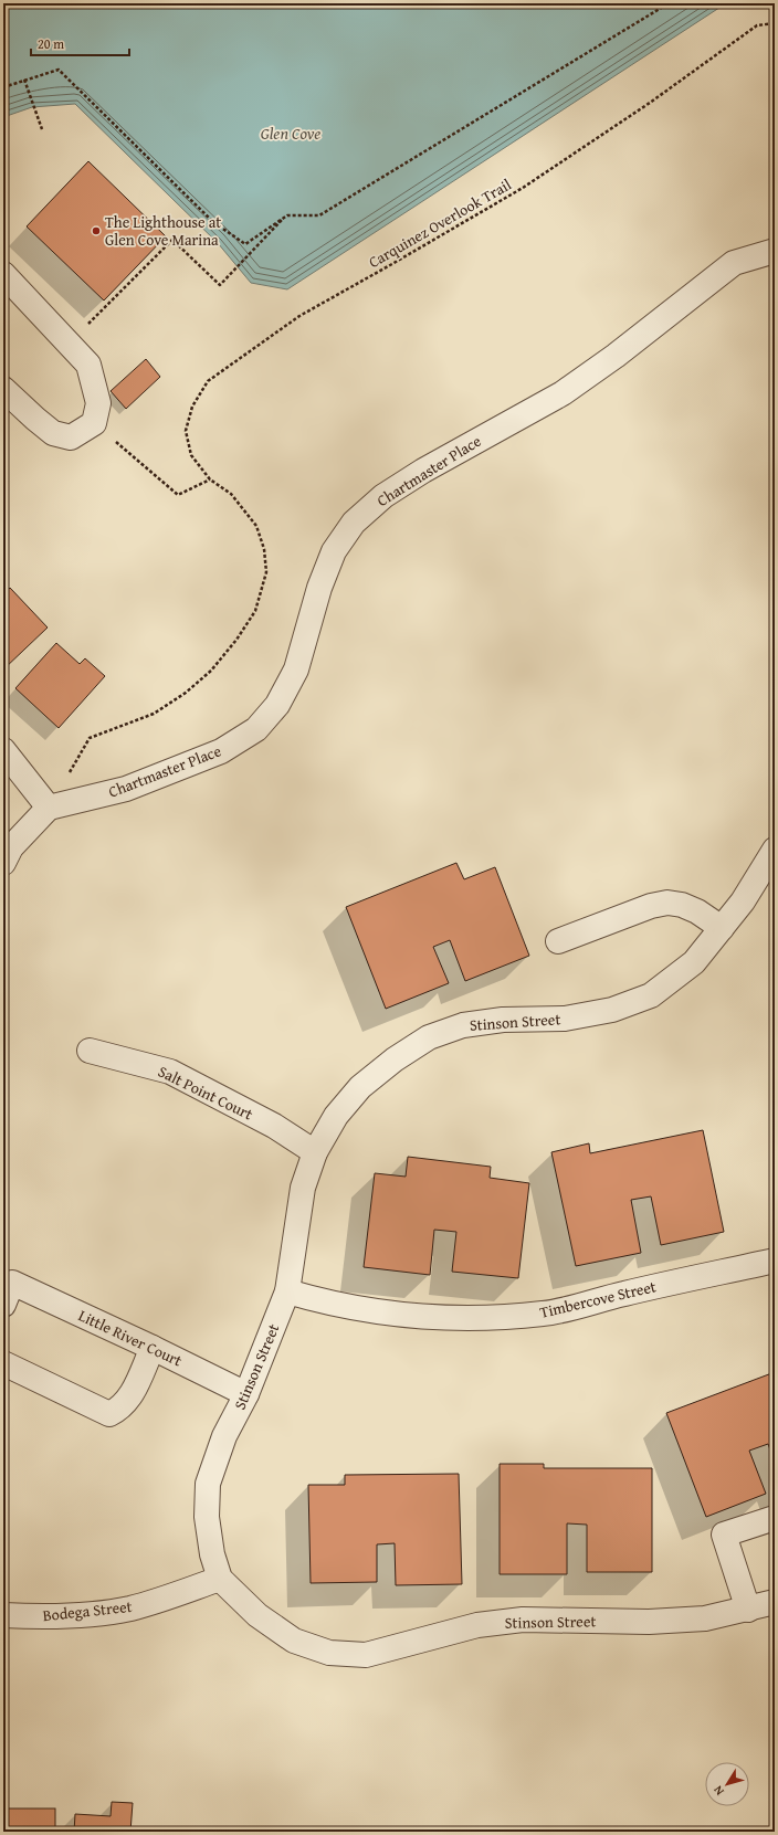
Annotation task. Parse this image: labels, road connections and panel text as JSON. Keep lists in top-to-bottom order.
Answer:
{
  "streets": {
    "street": [
      "Chartmaster Place",
      "Stinson Street",
      "Salt Point Court",
      "Timbercove Street",
      "Little River Court",
      "Bodega Street"
    ],
    "path": ["Carquinez Overlook Trail"]
  },
  "crossings": [
    ["Carquinez Overlook Trail", "Chartmaster Place"],
    ["Stinson Street", "Salt Point Court"],
    ["Stinson Street", "Timbercove Street"],
    ["Stinson Street", "Little River Court"],
    ["Stinson Street", "Bodega Street"]
  ],
  "water": ["Glen Cove"],
  "places": ["The Lighthouse at Glen Cove Marina"],
  "scale_bar": "20 m",
  "north": "bottom left"
}
